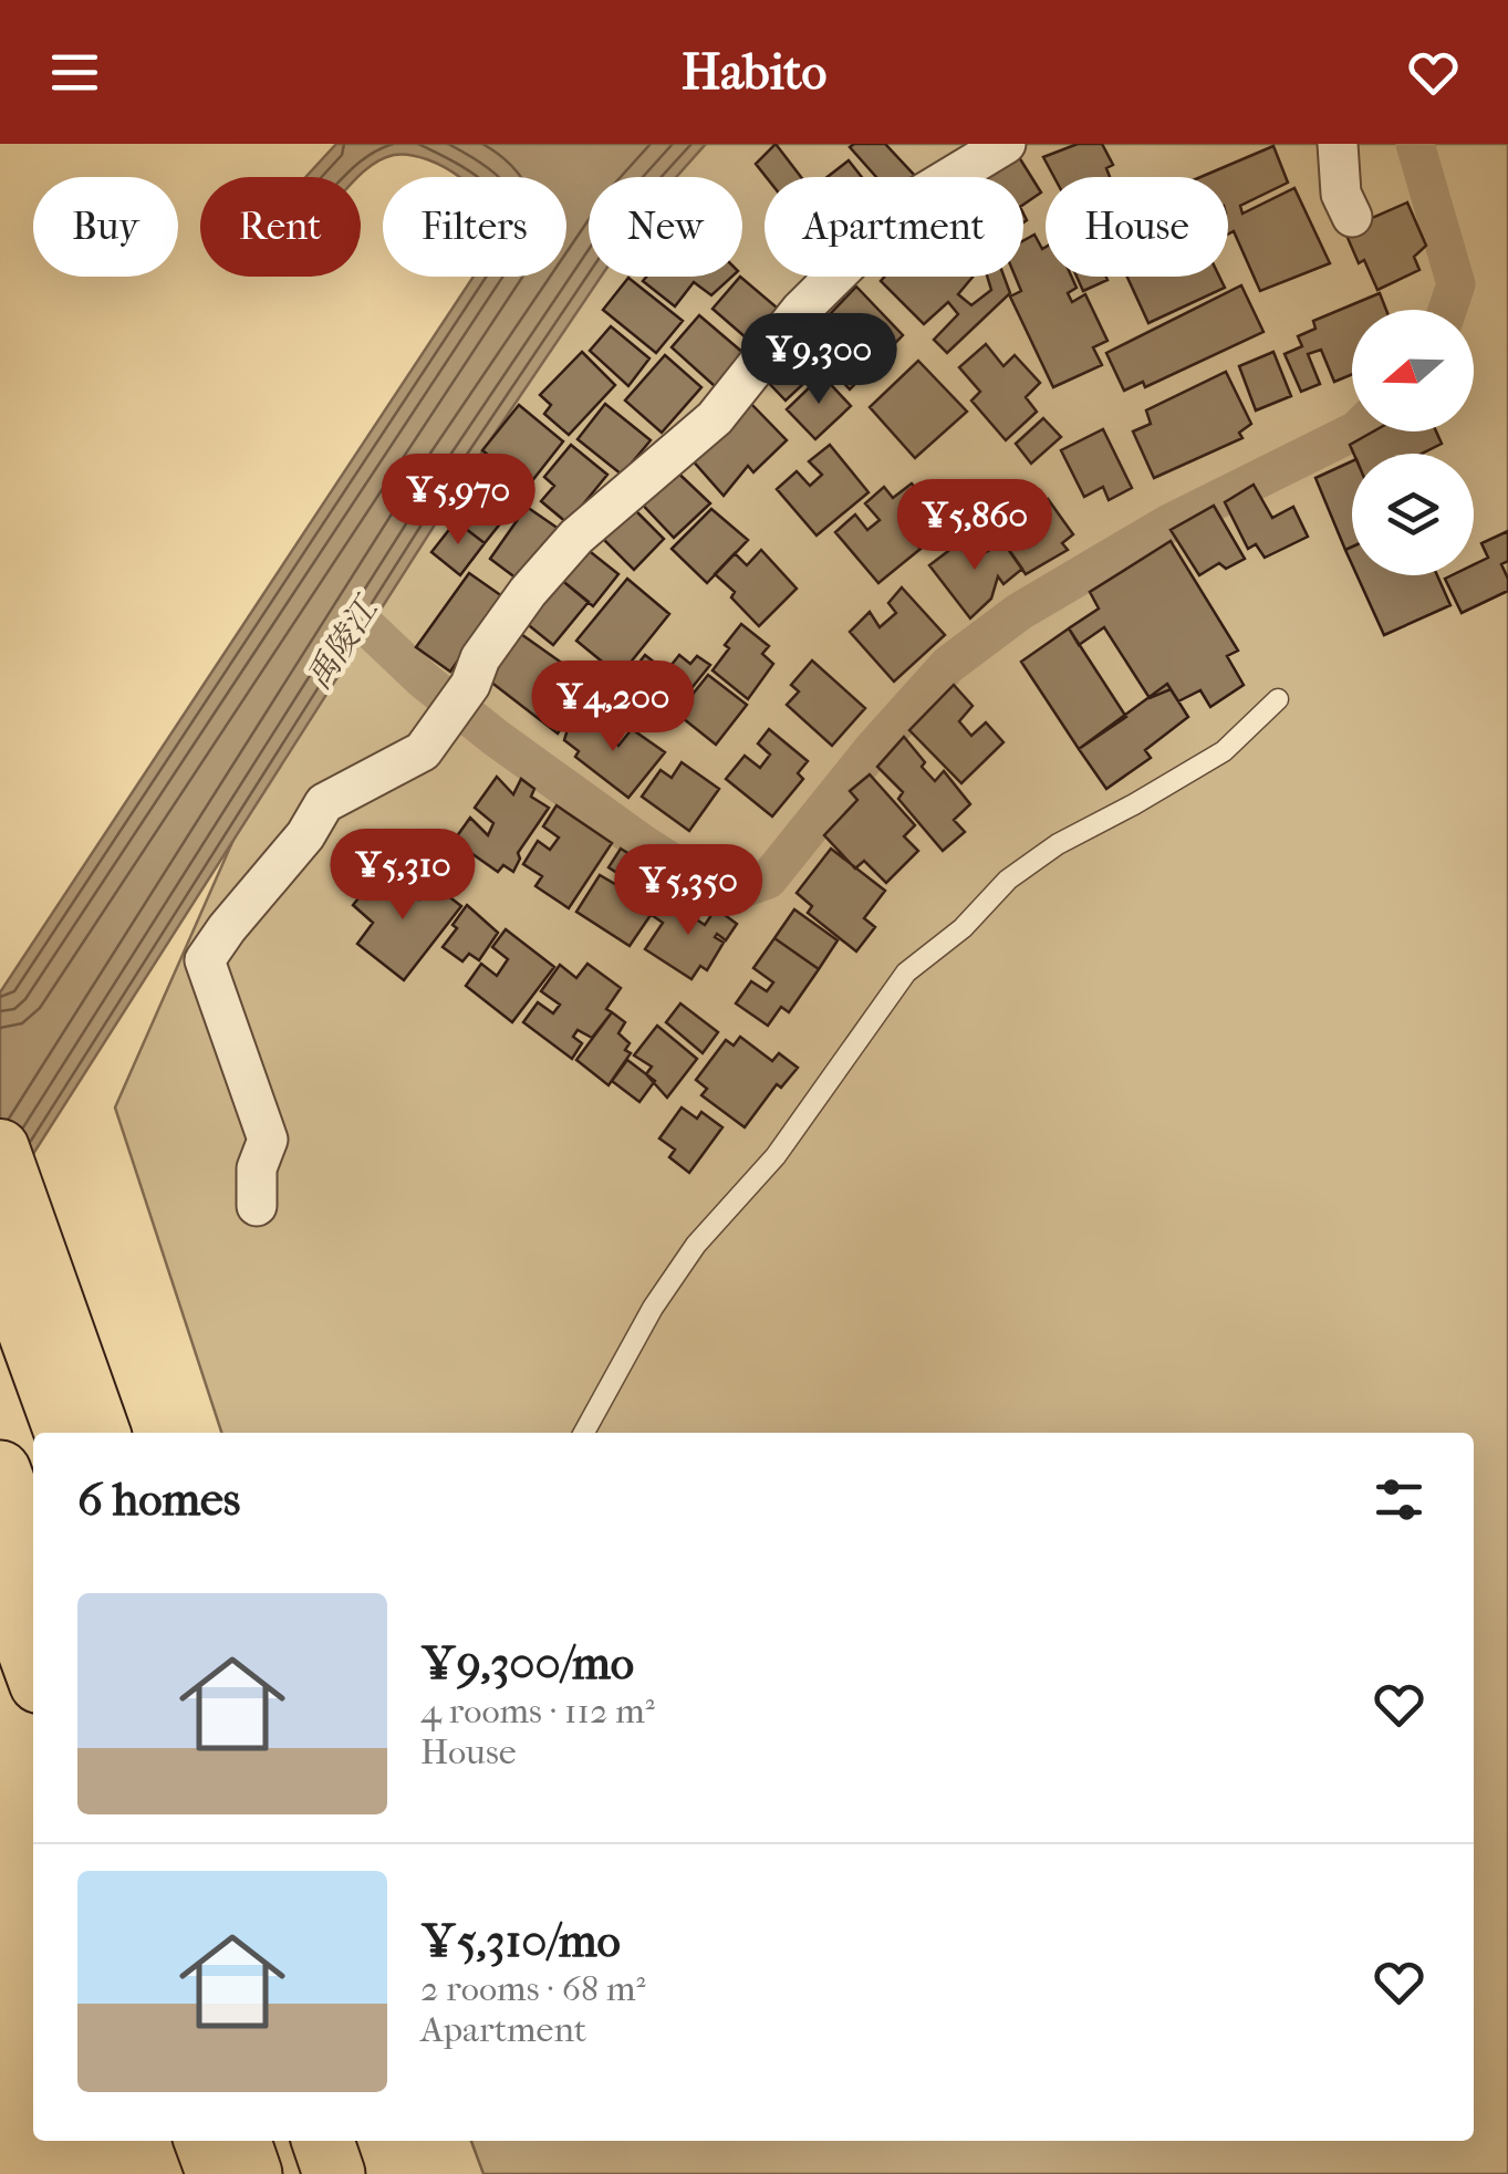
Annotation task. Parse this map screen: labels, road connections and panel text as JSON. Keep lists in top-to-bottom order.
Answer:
{
  "water": ["禹陵江"],
  "north": "left",
  "page": {
    "header": "Habito",
    "chip": [
      "Buy",
      "Rent",
      "Filters",
      "New",
      "Apartment",
      "House"
    ],
    "price": [
      "¥9,300",
      "¥5,970",
      "¥5,860",
      "¥4,200",
      "¥5,310",
      "¥5,350"
    ],
    "heading": "6 homes",
    "list": [
      {
        "name": "¥9,300/mo",
        "note": "4 rooms · 112 m² · House"
      },
      {
        "name": "¥5,310/mo",
        "note": "2 rooms · 68 m² · Apartment"
      }
    ]
  }
}
